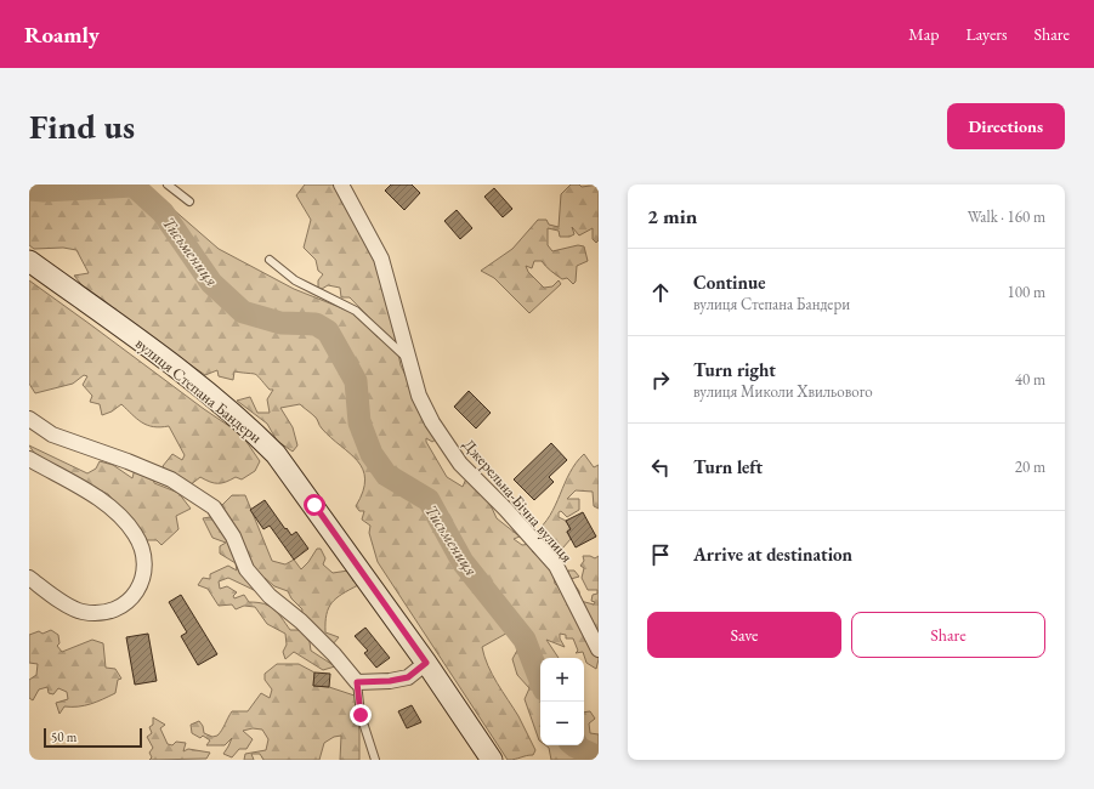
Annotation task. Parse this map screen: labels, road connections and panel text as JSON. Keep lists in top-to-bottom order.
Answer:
{
  "streets": {
    "main road": ["вулиця Степана Бандери"],
    "street": ["Джерельна-Бічна вулиця"]
  },
  "water": ["Тисьмениця"],
  "scale_bar": "50 m",
  "page": {
    "header": "Roamly",
    "nav": ["Map", "Layers", "Share"],
    "buttons": [
      "Directions",
      ["Save", "Share"]
    ],
    "title": "Find us",
    "heading": ["2 min", "Walk · 160 m"],
    "list": [
      ["Continue", "вулиця Степана Бандери", "100 m"],
      ["Turn right", "вулиця Миколи Хвильового", "40 m"],
      ["Turn left", "20 m"],
      "Arrive at destination"
    ],
    "map_buttons": ["+", "−"],
    "scale": "50 m"
  }
}
